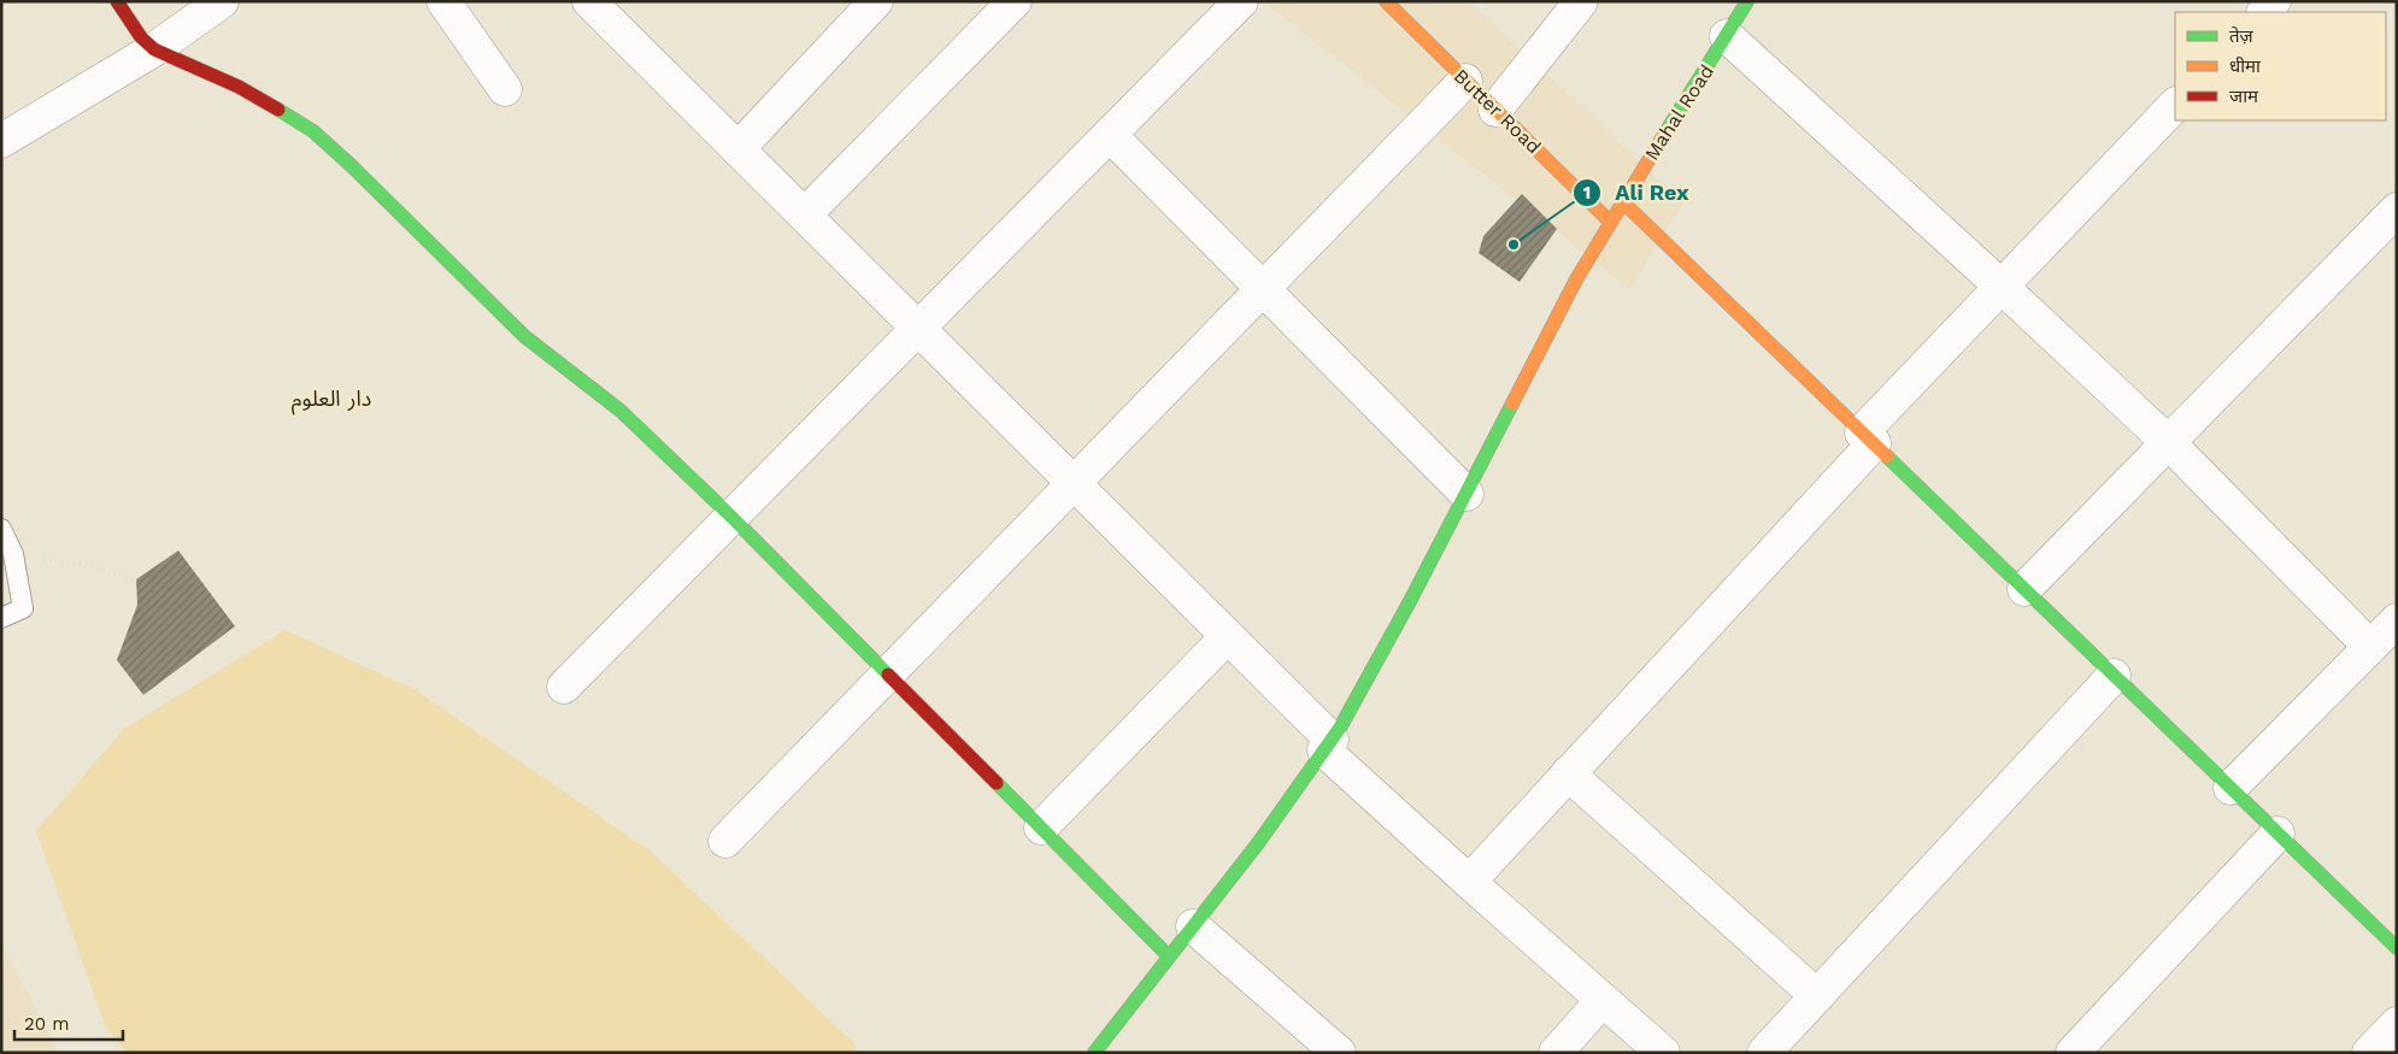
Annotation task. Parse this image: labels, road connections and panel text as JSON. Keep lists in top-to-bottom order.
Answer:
{
  "streets": {
    "street": ["Butter Road", "Mahal Road"]
  },
  "crossings": [
    ["Butter Road", "Mahal Road"]
  ],
  "districts": ["دار العلوم"],
  "places": ["Ali Rex"],
  "legend": ["तेज़", "धीमा", "जाम"],
  "scale_bar": "20 m"
}
